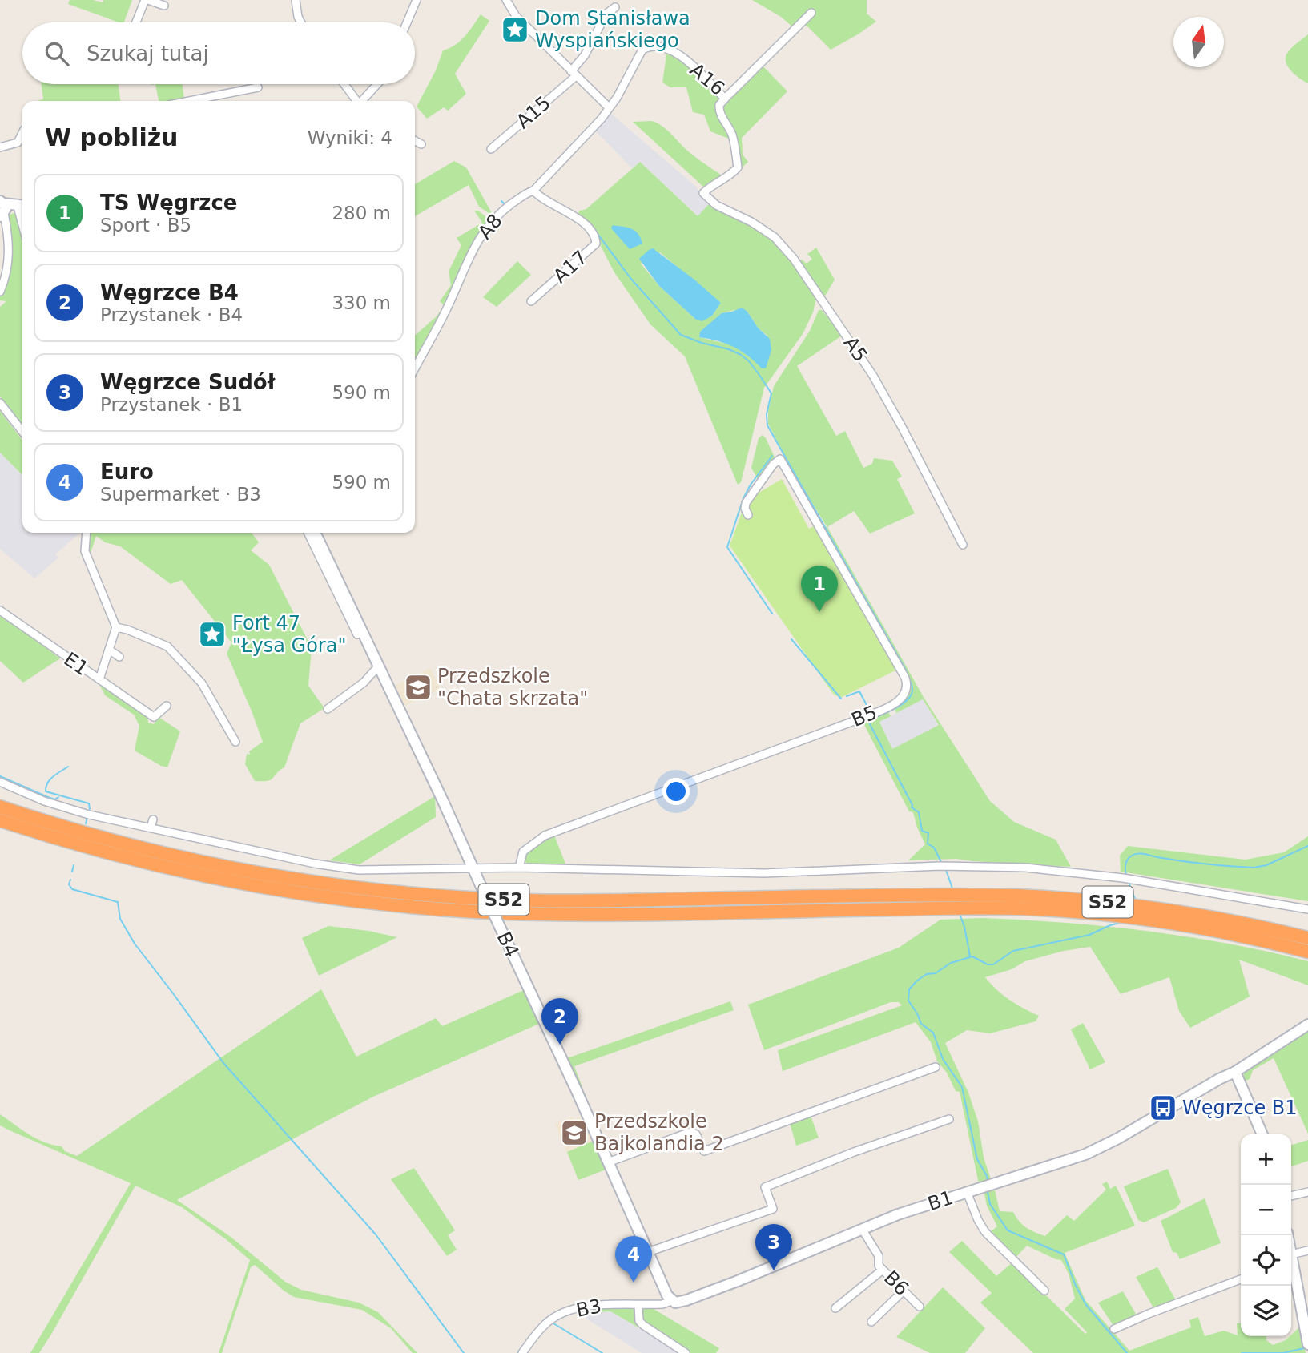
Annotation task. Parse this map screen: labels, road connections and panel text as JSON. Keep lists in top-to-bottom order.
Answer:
{
  "streets": {
    "highway": ["S52"],
    "street": [
      "A16",
      "A15",
      "A8",
      "A17",
      "A5",
      "E1",
      "B5",
      "B4",
      "B1",
      "B6",
      "B3"
    ]
  },
  "crossings": [
    ["A16", "A8"],
    ["A16", "A5"],
    ["A8", "A17"],
    ["B4", "B1"],
    ["B4", "B3"],
    ["B1", "B6"],
    ["B1", "B3"]
  ],
  "places": {
    "place": ["Dom Stanisława Wyspiańskiego", "Fort 47 \"Łysa Góra\""],
    "school or university": ["Przedszkole \"Chata skrzata\"", "Przedszkole Bajkolandia 2"],
    "bus stop": ["Węgrzce B1"]
  },
  "north": "top",
  "page": {
    "search": "Szukaj tutaj",
    "heading": ["W pobliżu", "Wyniki: 4"],
    "list": [
      {
        "mark": "1",
        "name": "TS Węgrzce",
        "note": "Sport · B5",
        "value": "280 m"
      },
      {
        "mark": "2",
        "name": "Węgrzce B4",
        "note": "Przystanek · B4",
        "value": "330 m"
      },
      {
        "mark": "3",
        "name": "Węgrzce Sudół",
        "note": "Przystanek · B1",
        "value": "590 m"
      },
      {
        "mark": "4",
        "name": "Euro",
        "note": "Supermarket · B3",
        "value": "590 m"
      }
    ],
    "pins": [
      "1",
      "2",
      "3",
      "4"
    ],
    "map_buttons": ["+", "−"]
  }
}
